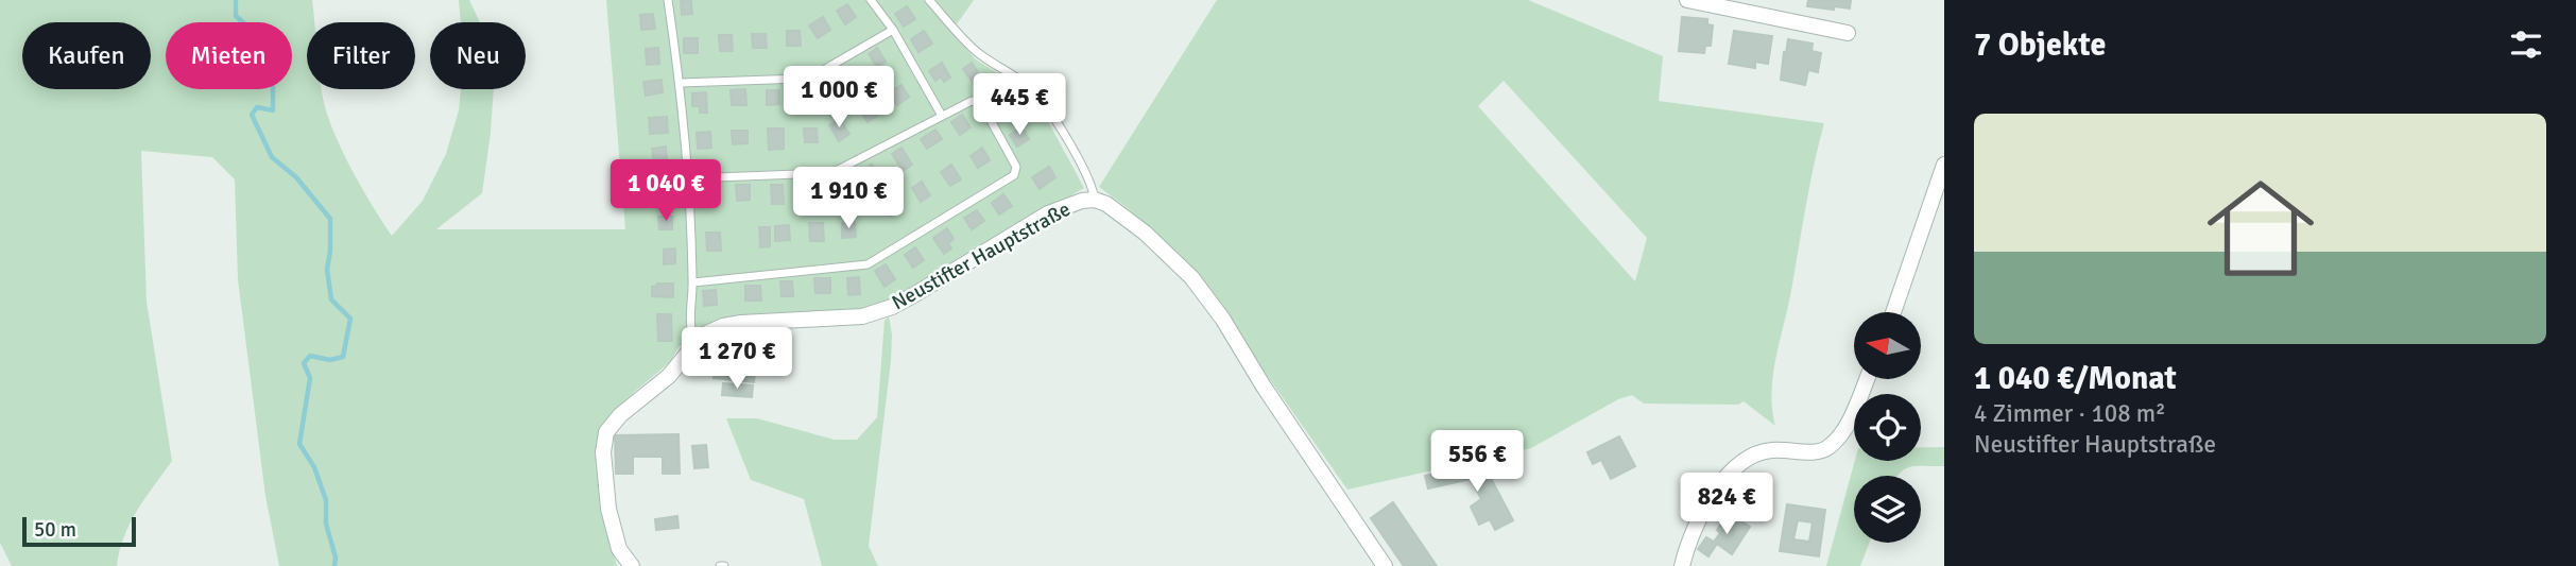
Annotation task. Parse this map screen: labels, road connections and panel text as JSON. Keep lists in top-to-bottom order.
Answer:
{
  "streets": {
    "street": ["Neustifter Hauptstraße"]
  },
  "scale_bar": "50 m",
  "north": "left",
  "page": {
    "heading": "7 Objekte",
    "chip": [
      "Kaufen",
      "Mieten",
      "Filter",
      "Neu"
    ],
    "price": [
      "1 000 €",
      "445 €",
      "1 040 €",
      "1 910 €",
      "1 270 €",
      "556 €",
      "824 €"
    ],
    "list": [
      {
        "name": "1 040 €/Monat",
        "note": "4 Zimmer · 108 m² · Neustifter Hauptstraße"
      }
    ],
    "scale": "50 m"
  }
}
